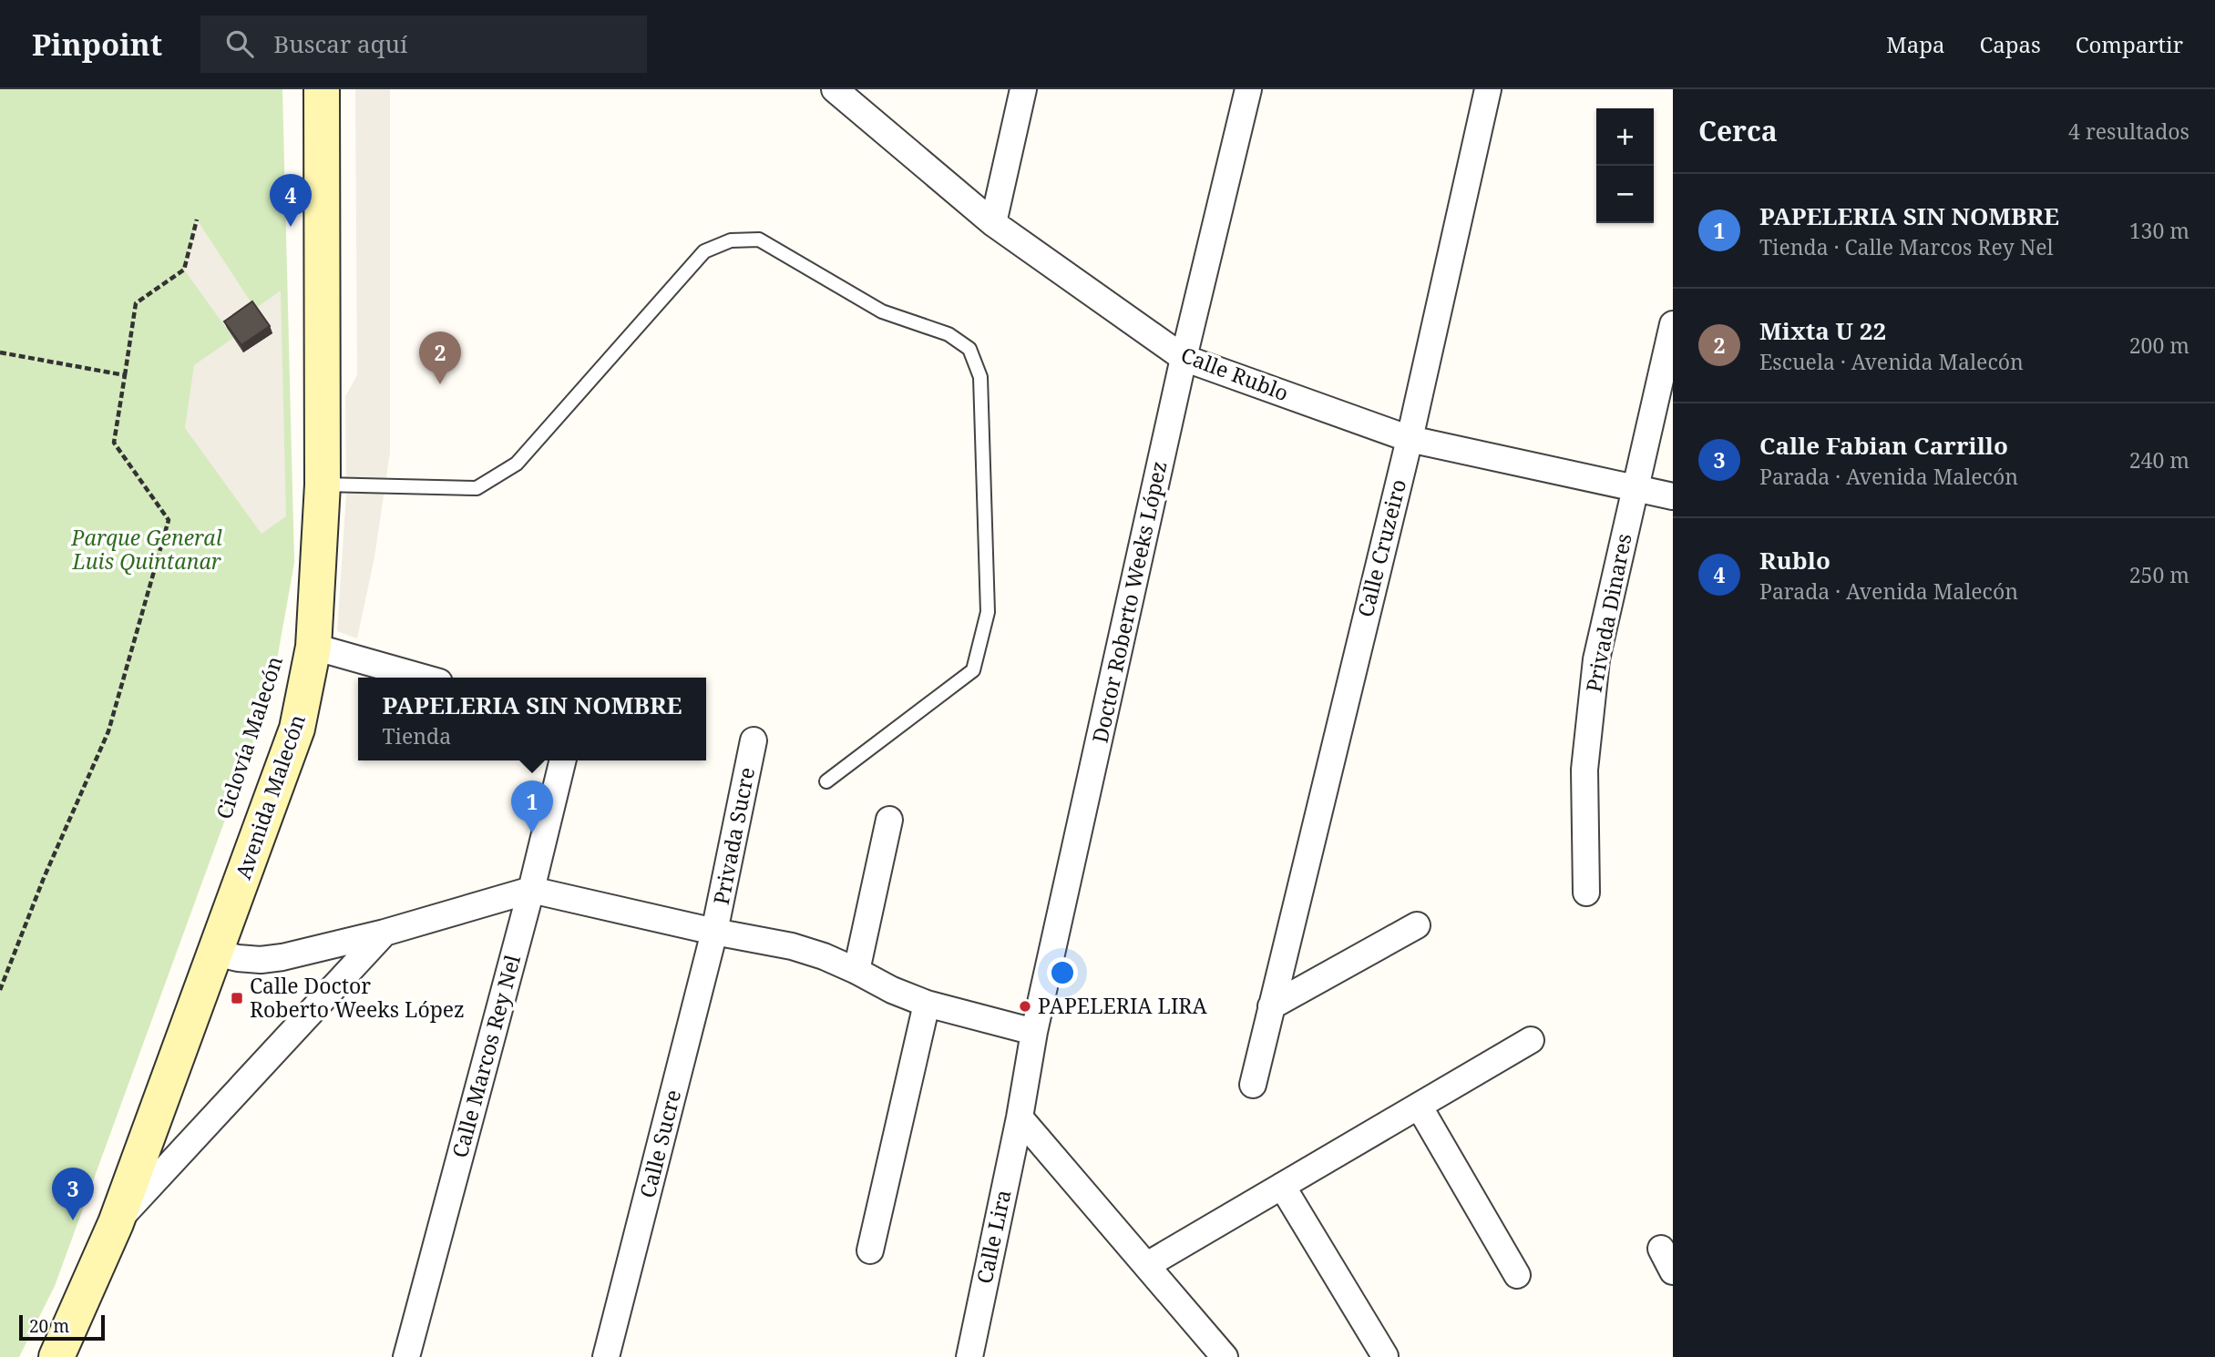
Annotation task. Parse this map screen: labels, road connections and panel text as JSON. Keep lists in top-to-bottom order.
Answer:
{
  "streets": {
    "main road": ["Avenida Malecón"],
    "street": [
      "Calle Rublo",
      "Calle Cruzeiro",
      "Doctor Roberto Weeks López",
      "Privada Dinares",
      "Privada Sucre",
      "Calle Marcos Rey Nel",
      "Calle Sucre",
      "Calle Lira"
    ]
  },
  "crossings": [
    ["Calle Rublo", "Calle Cruzeiro"],
    ["Calle Rublo", "Doctor Roberto Weeks López"],
    ["Calle Rublo", "Privada Dinares"],
    ["Doctor Roberto Weeks López", "Calle Lira"],
    ["Privada Sucre", "Calle Sucre"]
  ],
  "parks": ["Parque General Luis Quintanar"],
  "places": {
    "transit": ["Calle Doctor Roberto Weeks López"],
    "other": ["PAPELERIA LIRA"]
  },
  "scale_bar": "20 m",
  "page": {
    "header": "Pinpoint",
    "search": "Buscar aquí",
    "nav": ["Mapa", "Capas", "Compartir"],
    "heading": ["Cerca", "4 resultados"],
    "map_buttons": ["+", "−"],
    "list": [
      {
        "mark": "1",
        "name": "PAPELERIA SIN NOMBRE",
        "note": "Tienda · Calle Marcos Rey Nel",
        "value": "130 m"
      },
      {
        "mark": "2",
        "name": "Mixta U 22",
        "note": "Escuela · Avenida Malecón",
        "value": "200 m"
      },
      {
        "mark": "3",
        "name": "Calle Fabian Carrillo",
        "note": "Parada · Avenida Malecón",
        "value": "240 m"
      },
      {
        "mark": "4",
        "name": "Rublo",
        "note": "Parada · Avenida Malecón",
        "value": "250 m"
      }
    ],
    "pins": [
      "4",
      "2",
      "1",
      "3"
    ],
    "popup": ["PAPELERIA SIN NOMBRE", "Tienda"],
    "scale": "20 m"
  }
}
